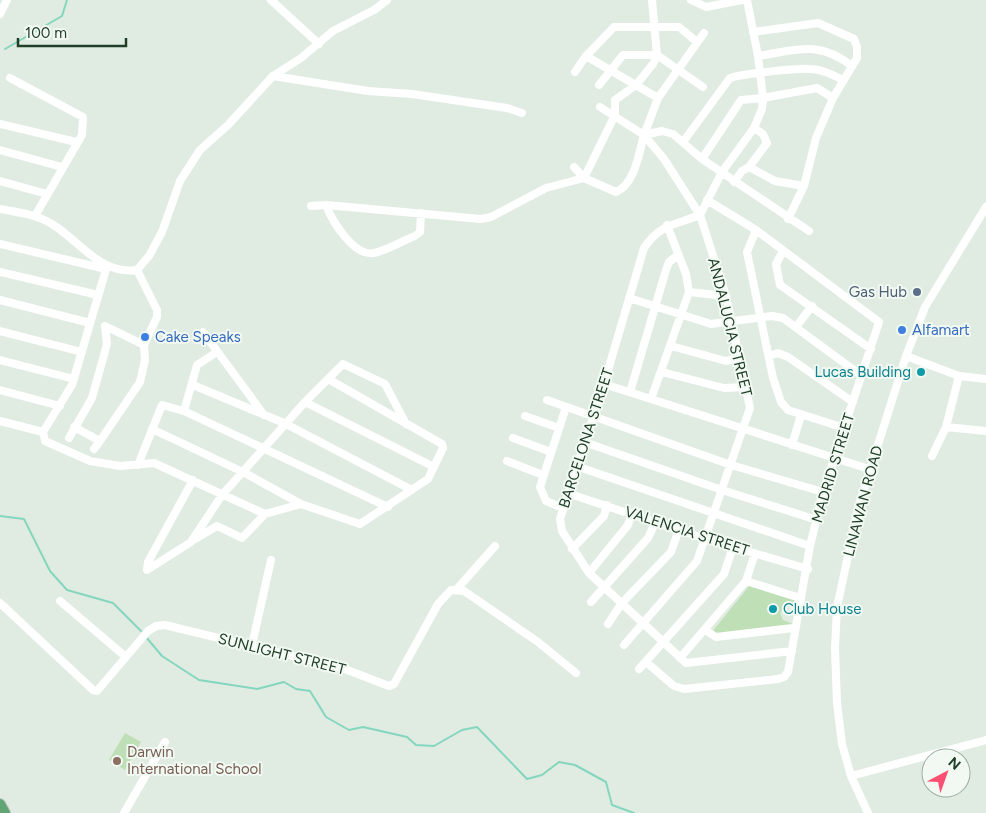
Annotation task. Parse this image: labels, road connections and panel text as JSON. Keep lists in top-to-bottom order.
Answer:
{
  "streets": {
    "street": [
      "ANDALUCIA STREET",
      "BARCELONA STREET",
      "MADRID STREET",
      "LINAWAN ROAD",
      "VALENCIA STREET",
      "SUNLIGHT STREET"
    ]
  },
  "crossings": [
    ["ANDALUCIA STREET", "BARCELONA STREET"],
    ["ANDALUCIA STREET", "VALENCIA STREET"],
    ["BARCELONA STREET", "VALENCIA STREET"],
    ["MADRID STREET", "VALENCIA STREET"]
  ],
  "places": [
    "Gas Hub",
    "Alfamart",
    "Cake Speaks",
    "Lucas Building",
    "Club House",
    "Darwin International School"
  ],
  "scale_bar": "100 m",
  "north": "top right"
}
